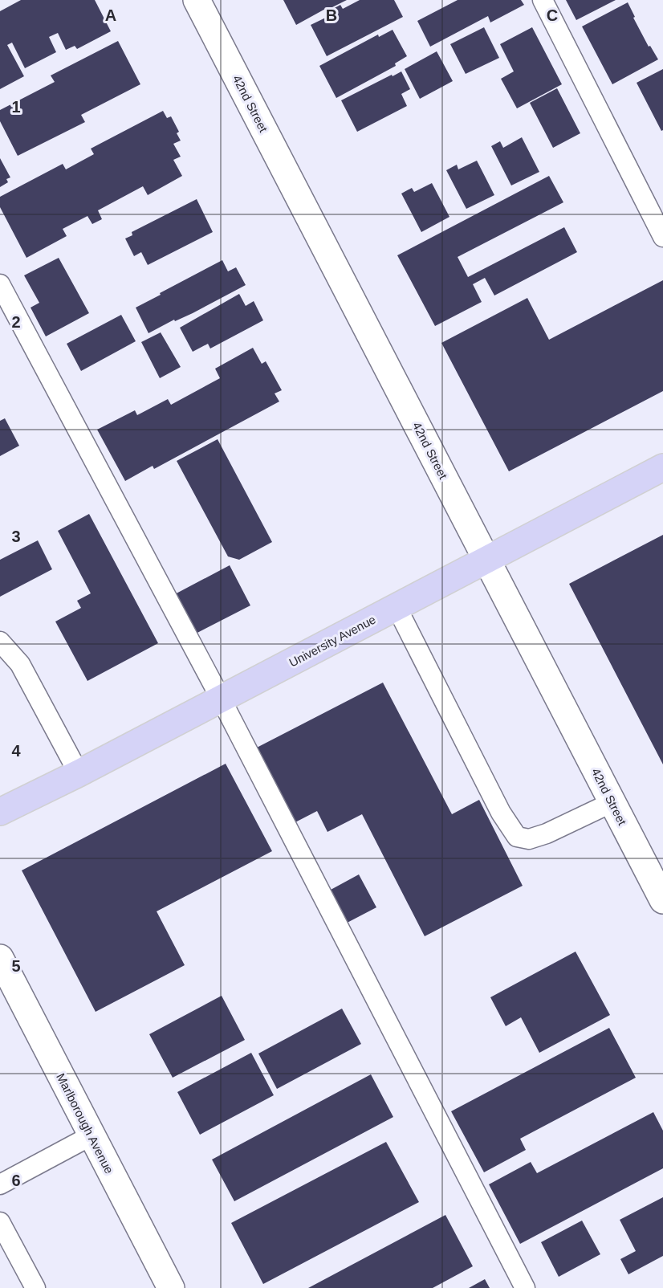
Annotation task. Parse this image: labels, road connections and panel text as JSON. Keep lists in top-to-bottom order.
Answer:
{
  "streets": {
    "main road": ["University Avenue"],
    "street": ["42nd Street", "Marlborough Avenue"]
  },
  "crossings": [
    ["42nd Street", "University Avenue"]
  ],
  "grid": {
    "columns": ["A", "B", "C"],
    "rows": [
      "1",
      "2",
      "3",
      "4",
      "5",
      "6"
    ]
  }
}
